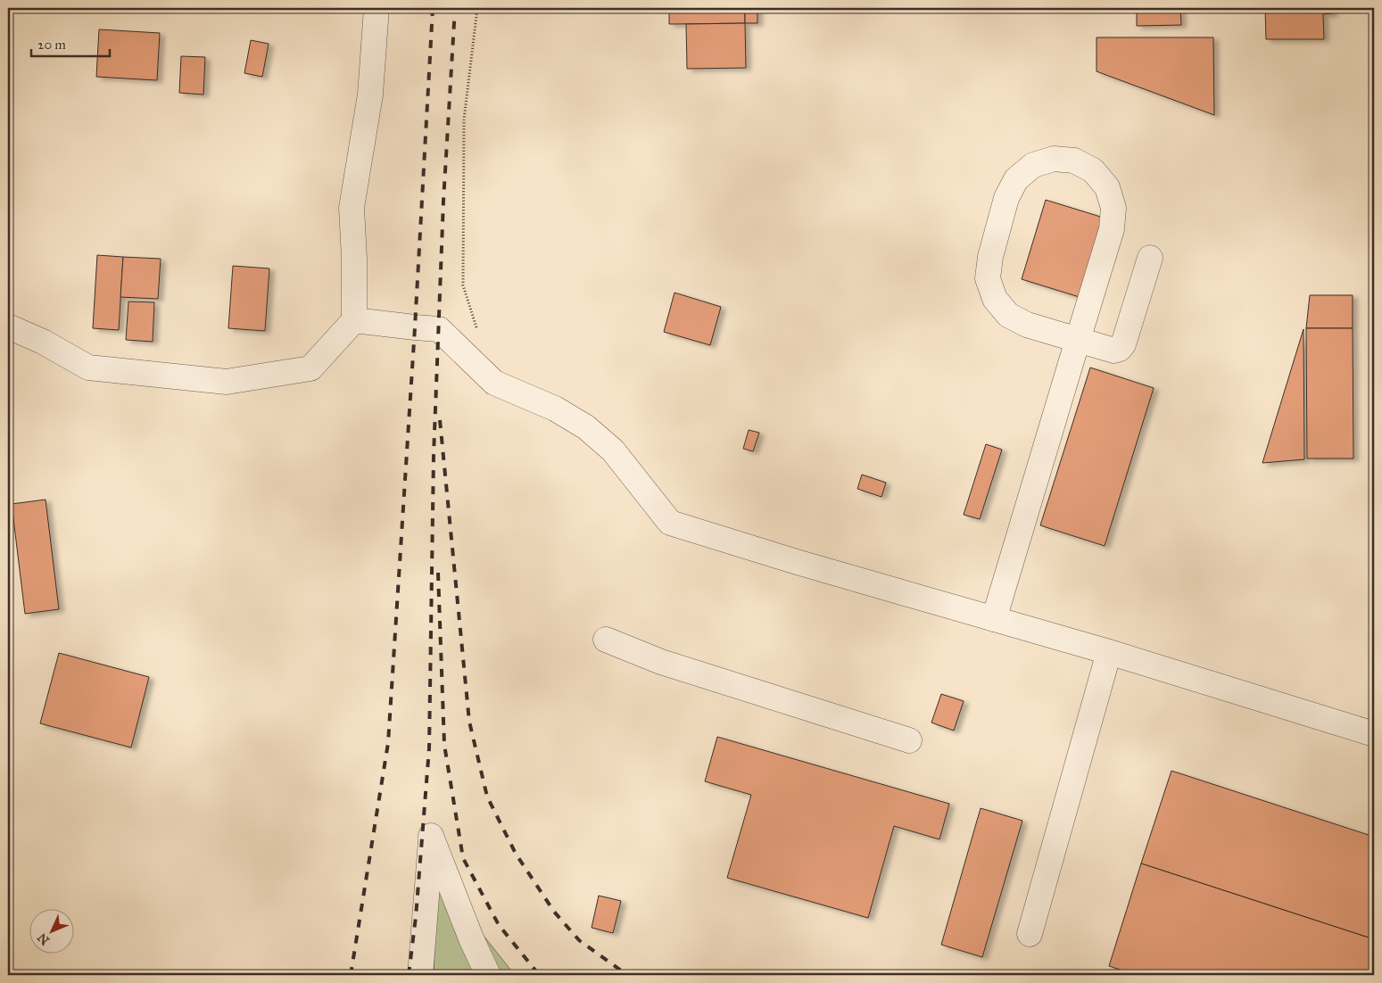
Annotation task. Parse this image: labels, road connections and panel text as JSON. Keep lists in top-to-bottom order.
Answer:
{
  "scale_bar": "20 m",
  "north": "bottom left"
}
